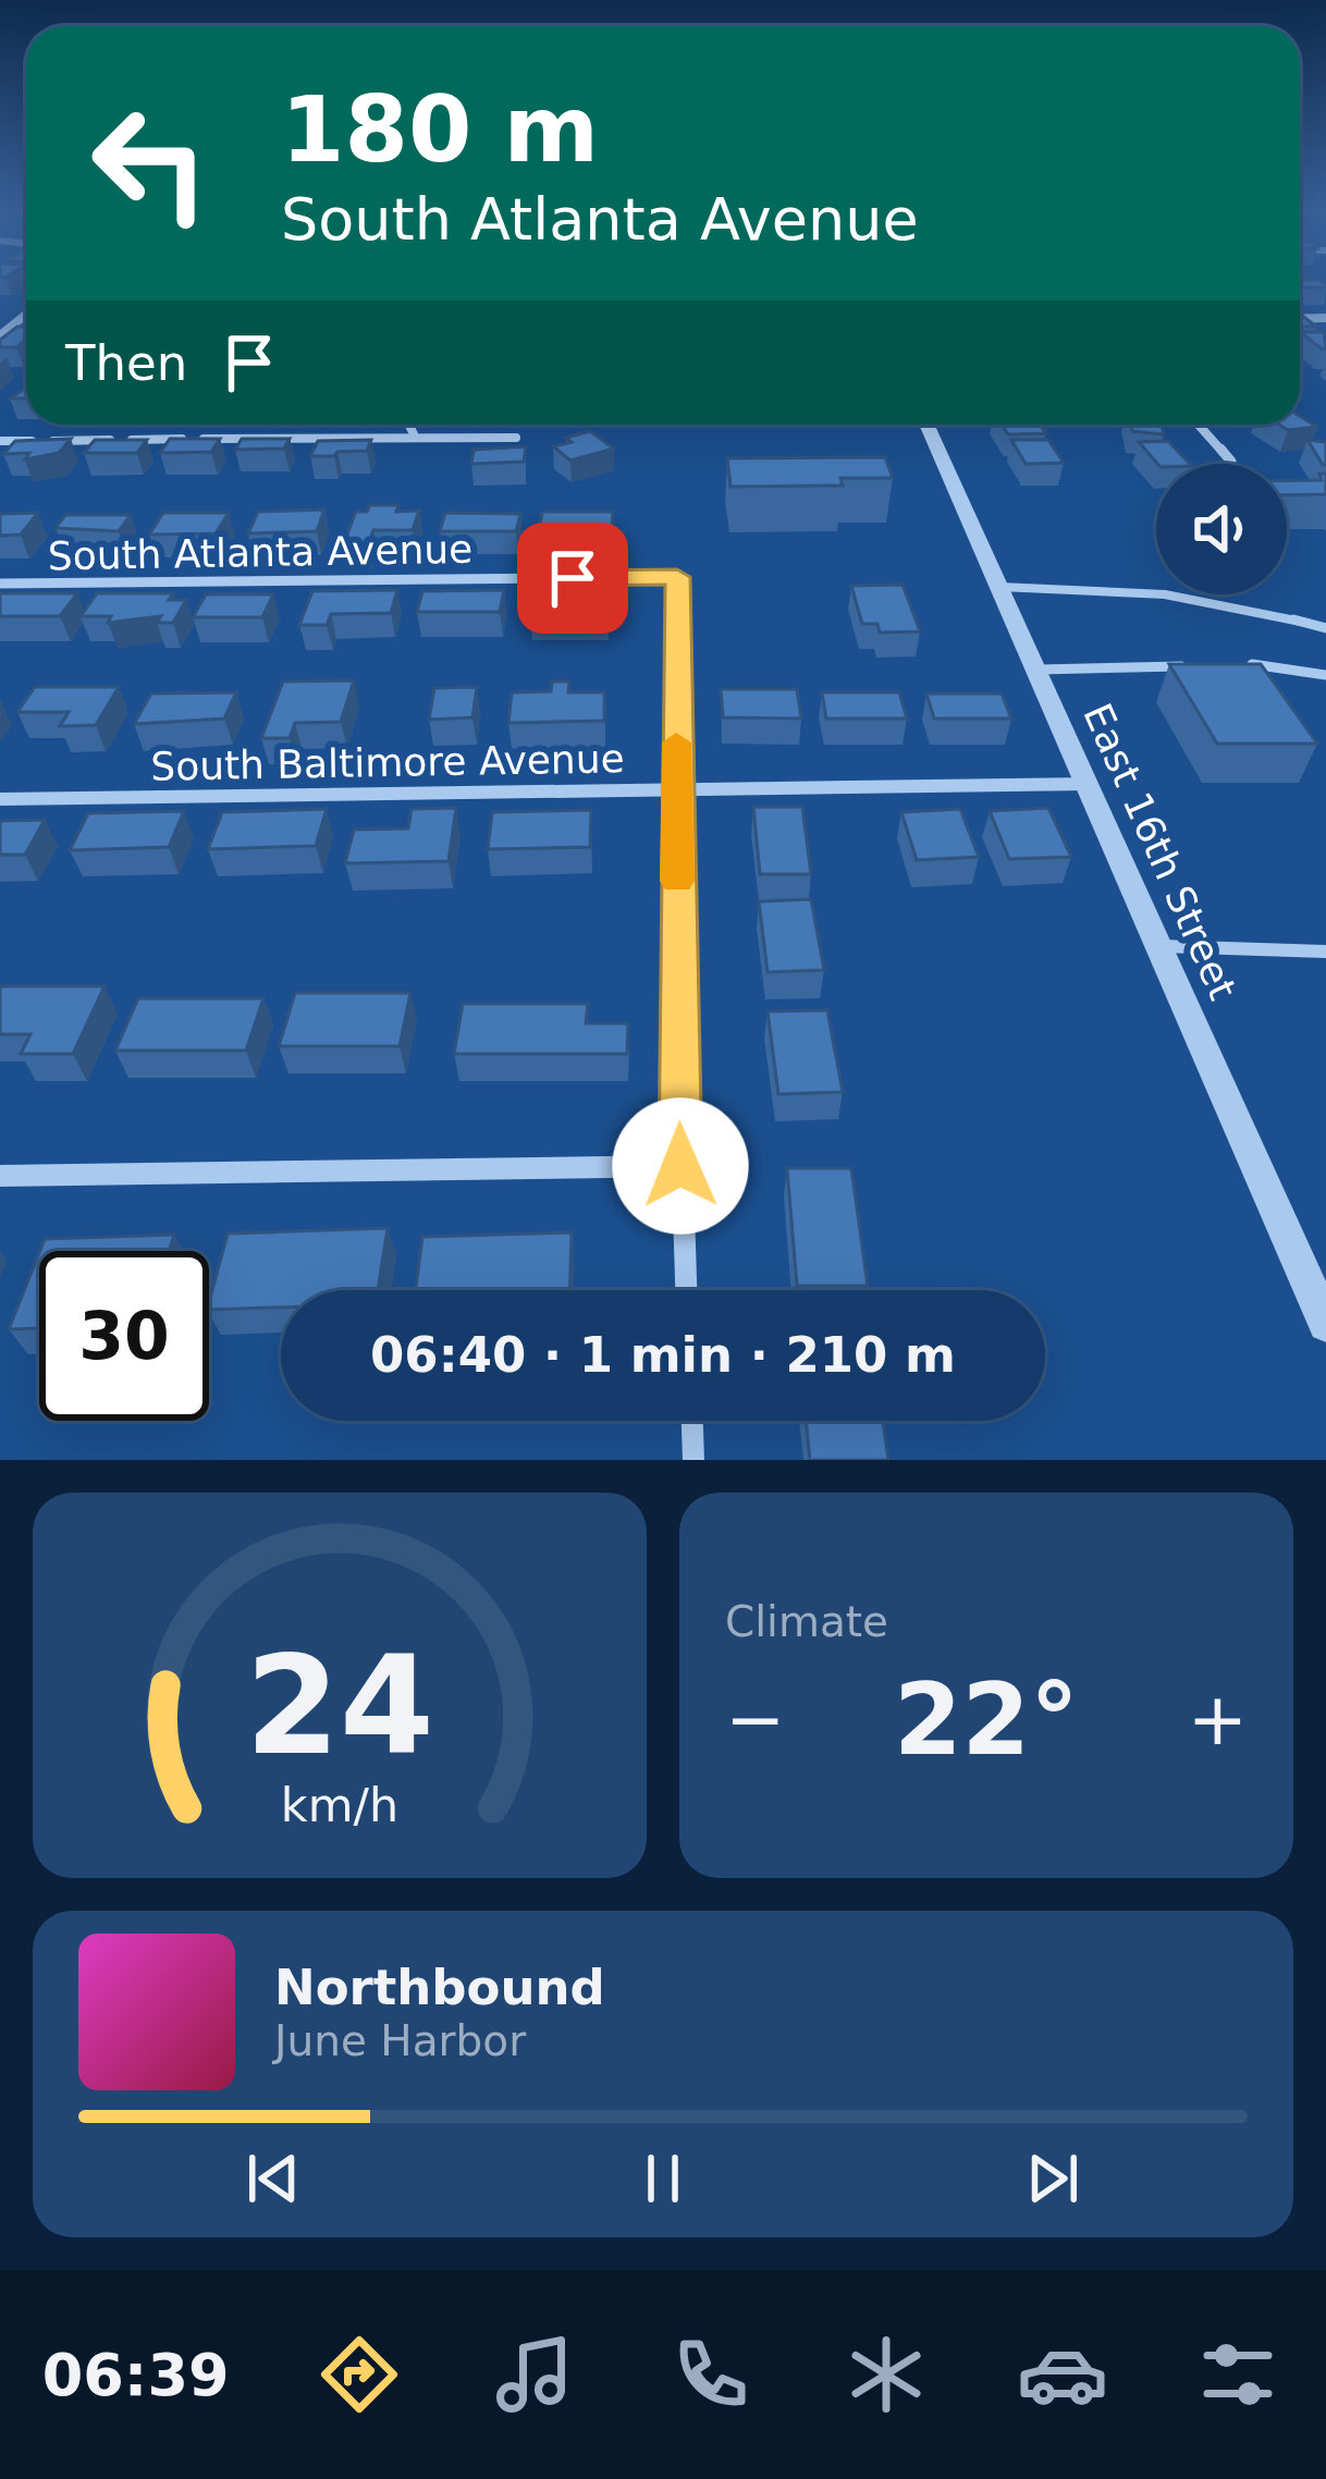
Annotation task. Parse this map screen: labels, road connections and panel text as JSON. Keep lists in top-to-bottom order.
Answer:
{
  "streets": {
    "street": ["South Atlanta Avenue", "South Baltimore Avenue", "East 16th Street"]
  },
  "crossings": [
    ["South Atlanta Avenue", "South Baltimore Avenue"],
    ["South Baltimore Avenue", "East 16th Street"]
  ],
  "page": {
    "turn": ["180 m", "South Atlanta Avenue"],
    "then": "Then",
    "limit": "30",
    "trip": "06:40 · 1 min · 210 m",
    "tile": "Climate",
    "heat": ["−", "22°", "+"],
    "song": ["Northbound", "June Harbor"],
    "tabs": "06:39",
    "gauge": ["24", "km/h"]
  }
}
